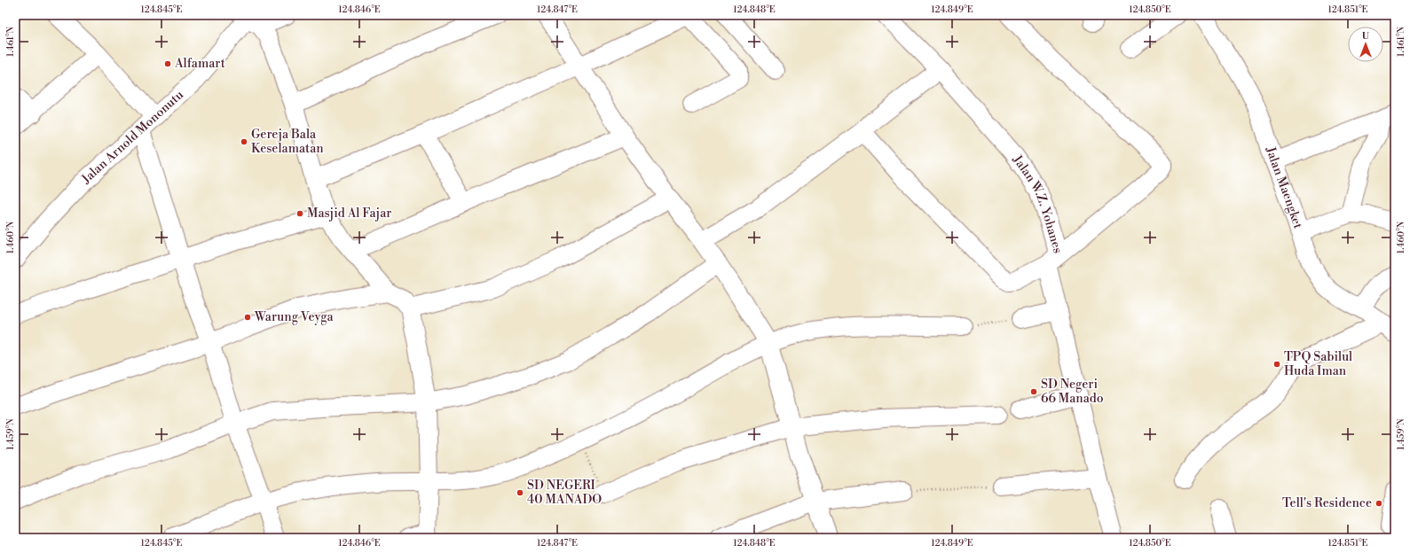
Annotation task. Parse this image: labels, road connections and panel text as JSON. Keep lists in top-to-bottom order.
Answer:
{
  "streets": {
    "street": ["Jalan Arnold Mononutu", "Jalan Maengket", "Jalan W.Z. Yohanes"]
  },
  "places": [
    "Alfamart",
    "Gereja Bala Keselamatan",
    "Masjid Al Fajar",
    "Warung Veyga",
    "TPQ Sabilul Huda Iman",
    "SD Negeri 66 Manado",
    "SD NEGERI 40 MANADO",
    "Tell's Residence"
  ],
  "north": "top",
  "coordinates": [
    "124.845°E",
    "124.846°E",
    "124.847°E",
    "124.848°E",
    "124.849°E",
    "124.850°E",
    "124.851°E",
    "1.461°N",
    "1.460°N",
    "1.459°N"
  ]
}
